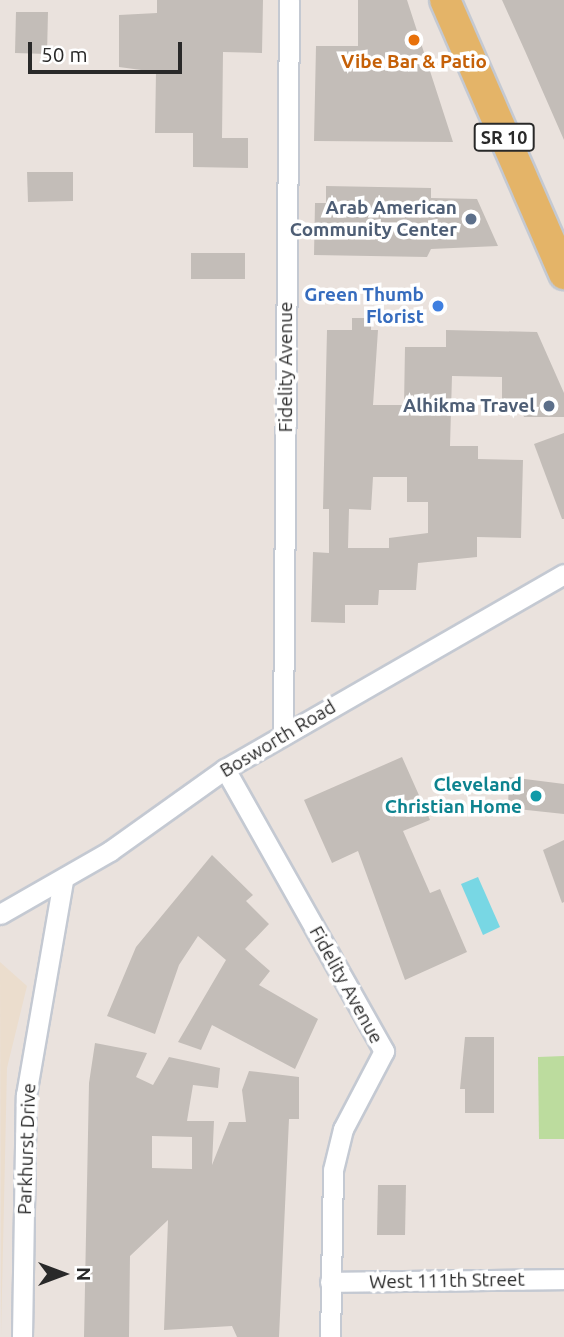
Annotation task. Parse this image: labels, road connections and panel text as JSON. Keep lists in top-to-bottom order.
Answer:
{
  "streets": {
    "main road": ["SR 10"],
    "street": [
      "Fidelity Avenue",
      "Bosworth Road",
      "Parkhurst Drive",
      "West 111th Street"
    ]
  },
  "crossings": [
    ["Fidelity Avenue", "Bosworth Road"],
    ["Fidelity Avenue", "West 111th Street"],
    ["Bosworth Road", "Parkhurst Drive"]
  ],
  "places": [
    "Vibe Bar & Patio",
    "Arab American Community Center",
    "Green Thumb Florist",
    "Alhikma Travel",
    "Cleveland Christian Home"
  ],
  "scale_bar": "50 m",
  "north": "right"
}
